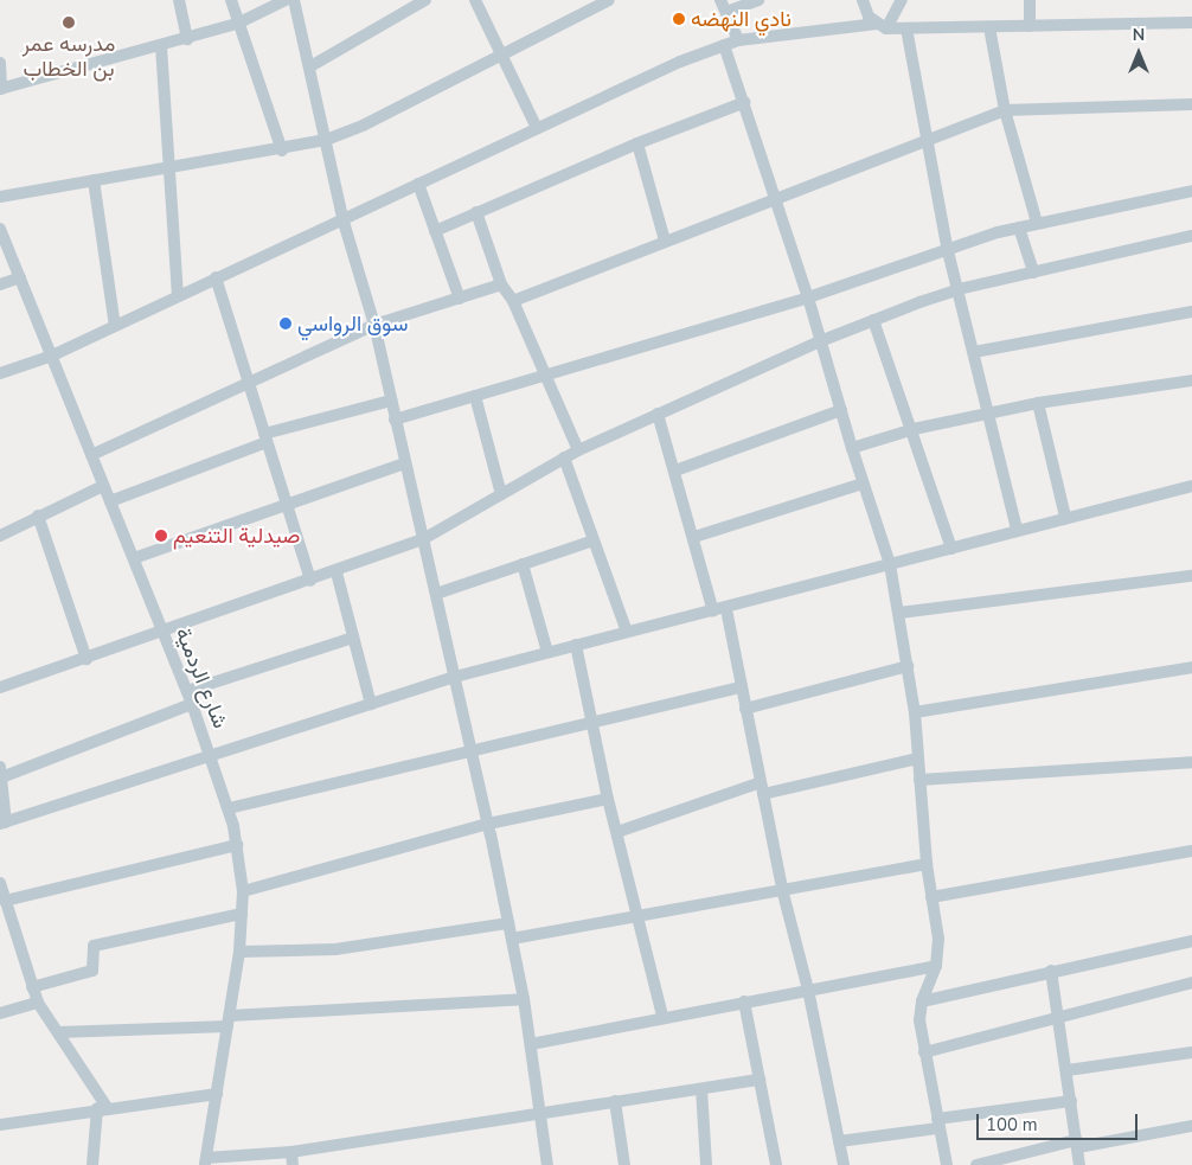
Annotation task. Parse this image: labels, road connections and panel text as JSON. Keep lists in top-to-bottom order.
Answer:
{
  "streets": {
    "street": ["شارع الردمية"]
  },
  "places": [
    "نادي النهضه",
    "مدرسه عمر بن الخطاب",
    "سوق الرواسي",
    "صيدلية التنعيم"
  ],
  "scale_bar": "100 m",
  "north": "top"
}
